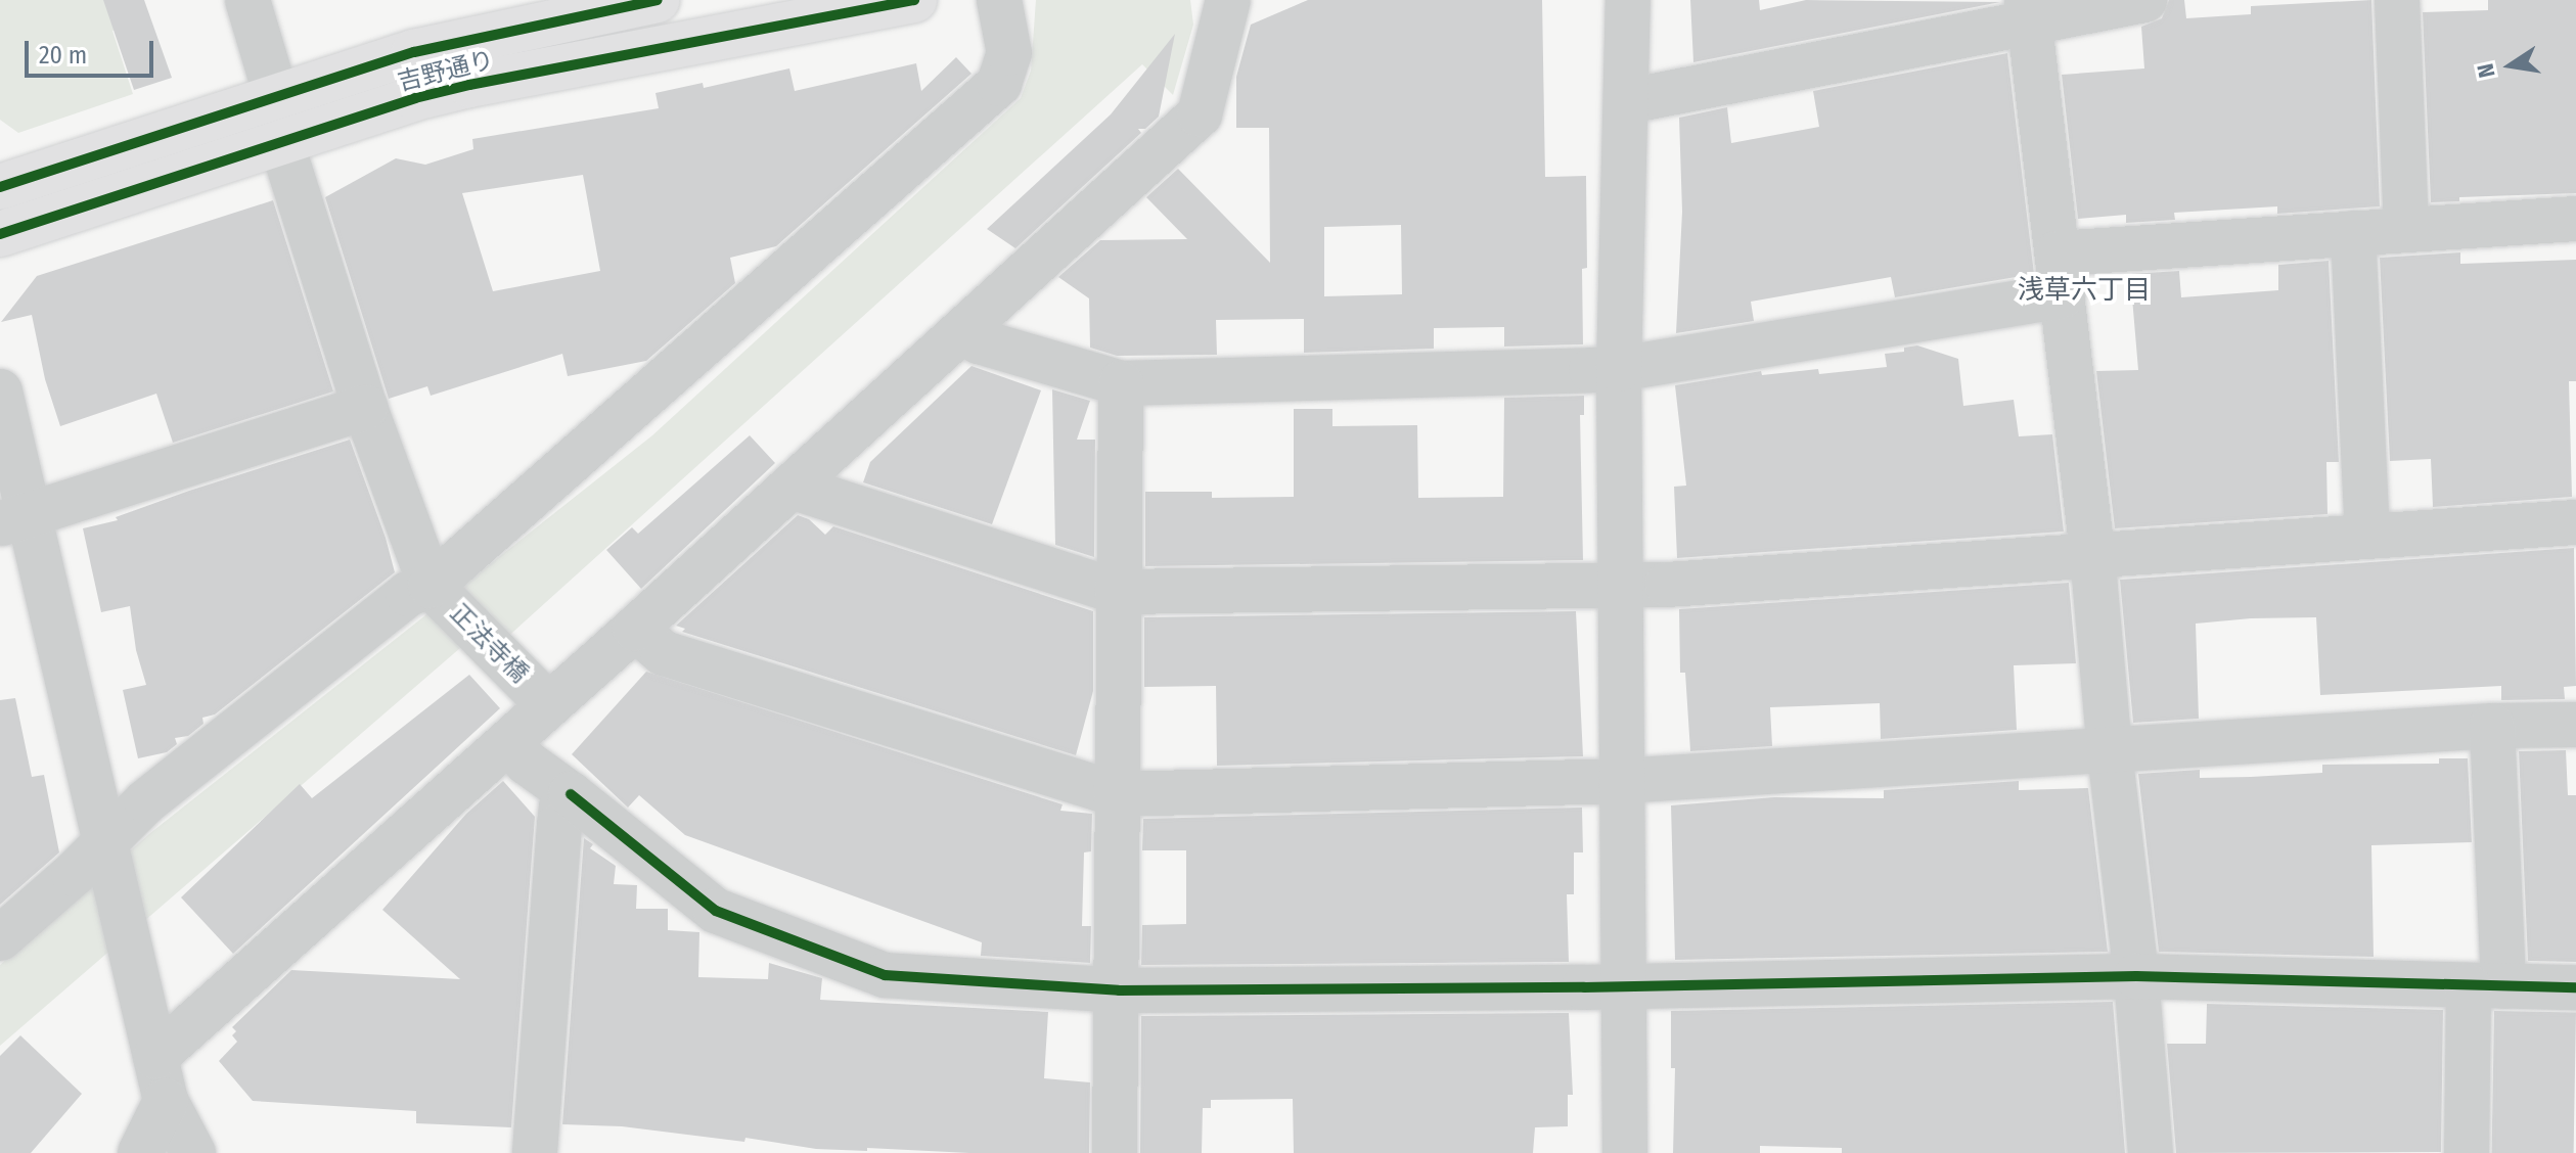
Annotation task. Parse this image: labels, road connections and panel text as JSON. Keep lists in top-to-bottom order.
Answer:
{
  "streets": {
    "main road": ["吉野通り"],
    "street": ["正法寺橋"]
  },
  "districts": ["浅草六丁目"],
  "scale_bar": "20 m",
  "north": "left"
}
